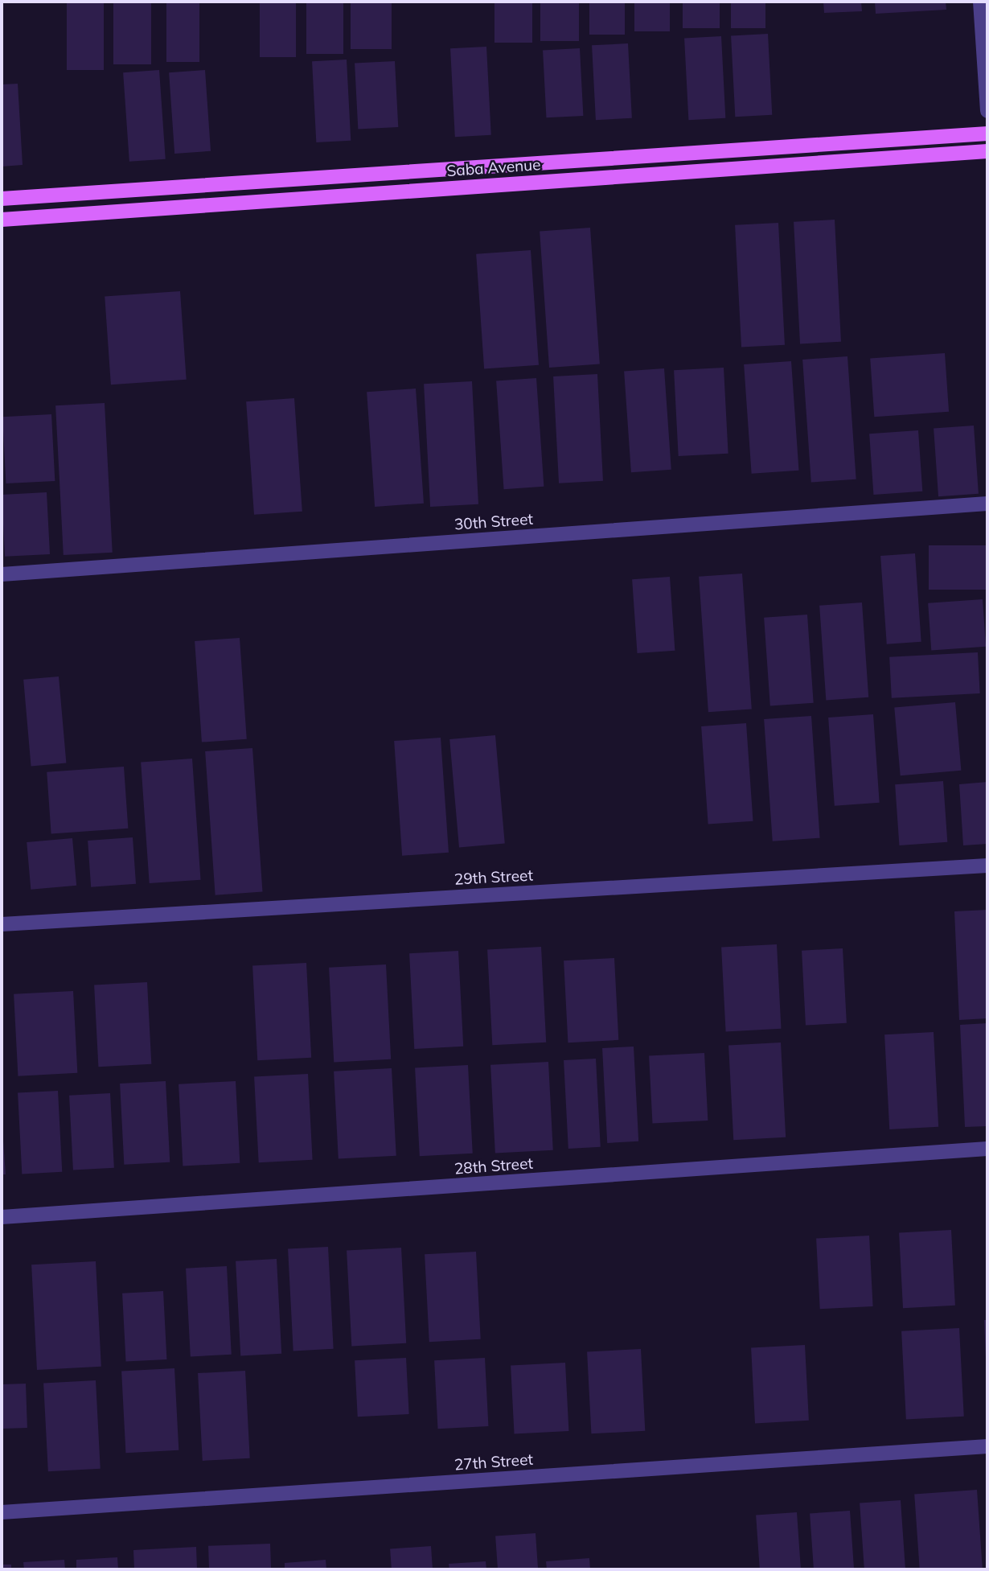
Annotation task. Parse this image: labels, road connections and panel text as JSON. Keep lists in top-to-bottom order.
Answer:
{
  "streets": {
    "main road": ["Saba Avenue"],
    "street": [
      "30th Street",
      "29th Street",
      "28th Street",
      "27th Street"
    ]
  }
}
